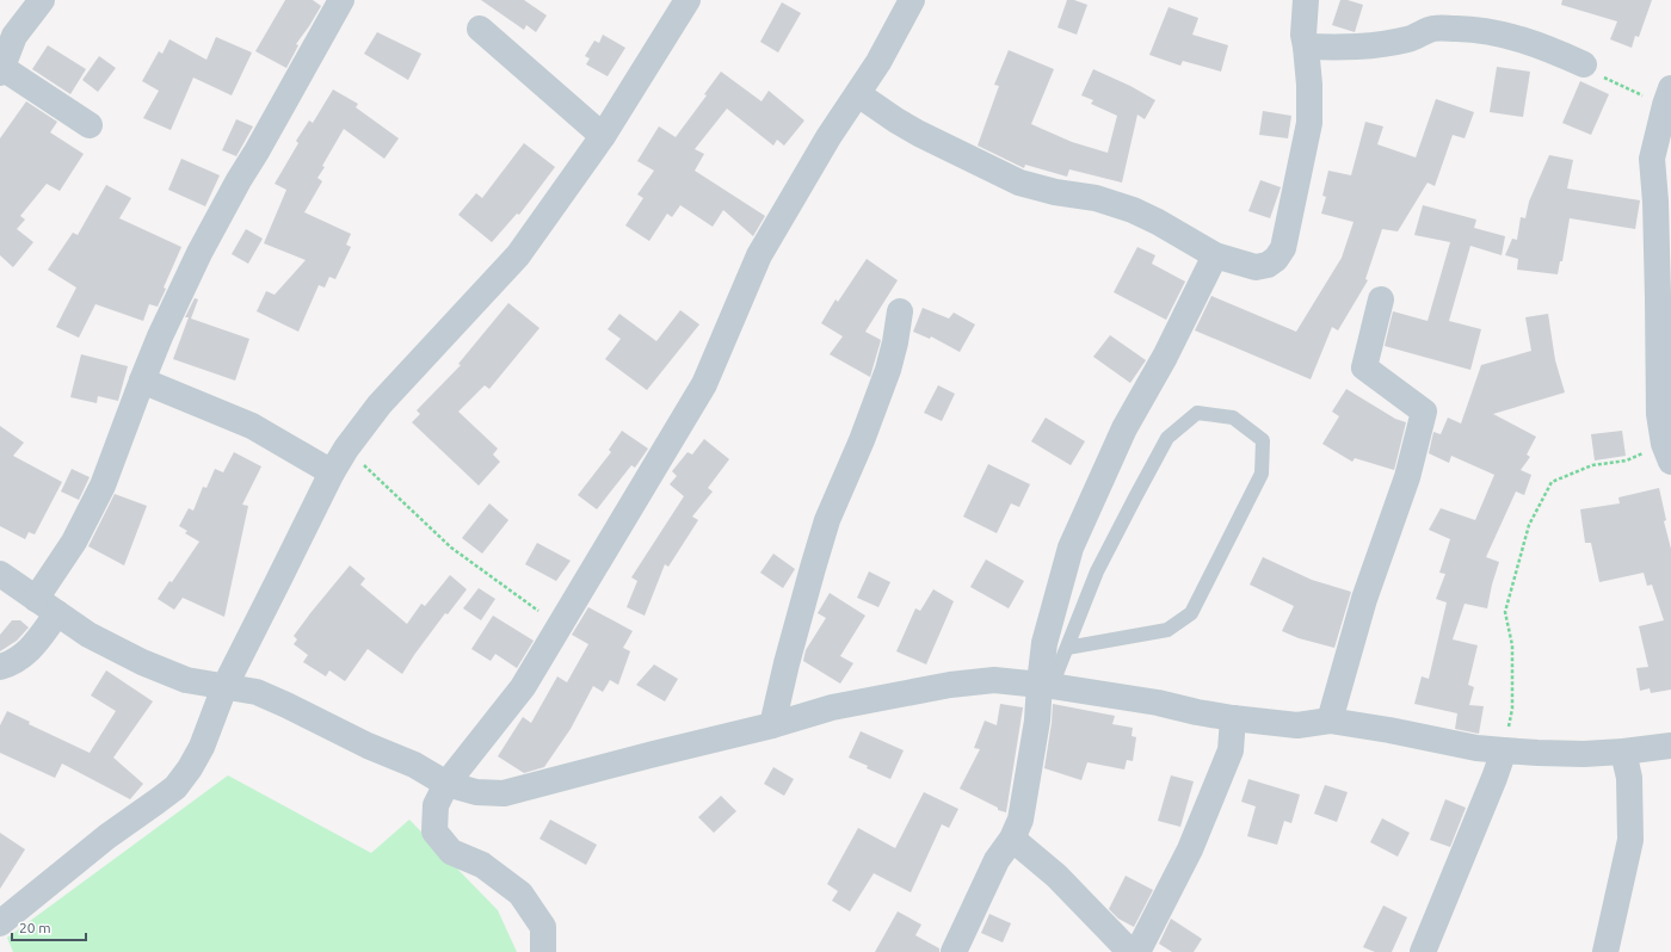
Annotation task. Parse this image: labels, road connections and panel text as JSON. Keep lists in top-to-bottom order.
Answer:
{
  "scale_bar": "20 m"
}
